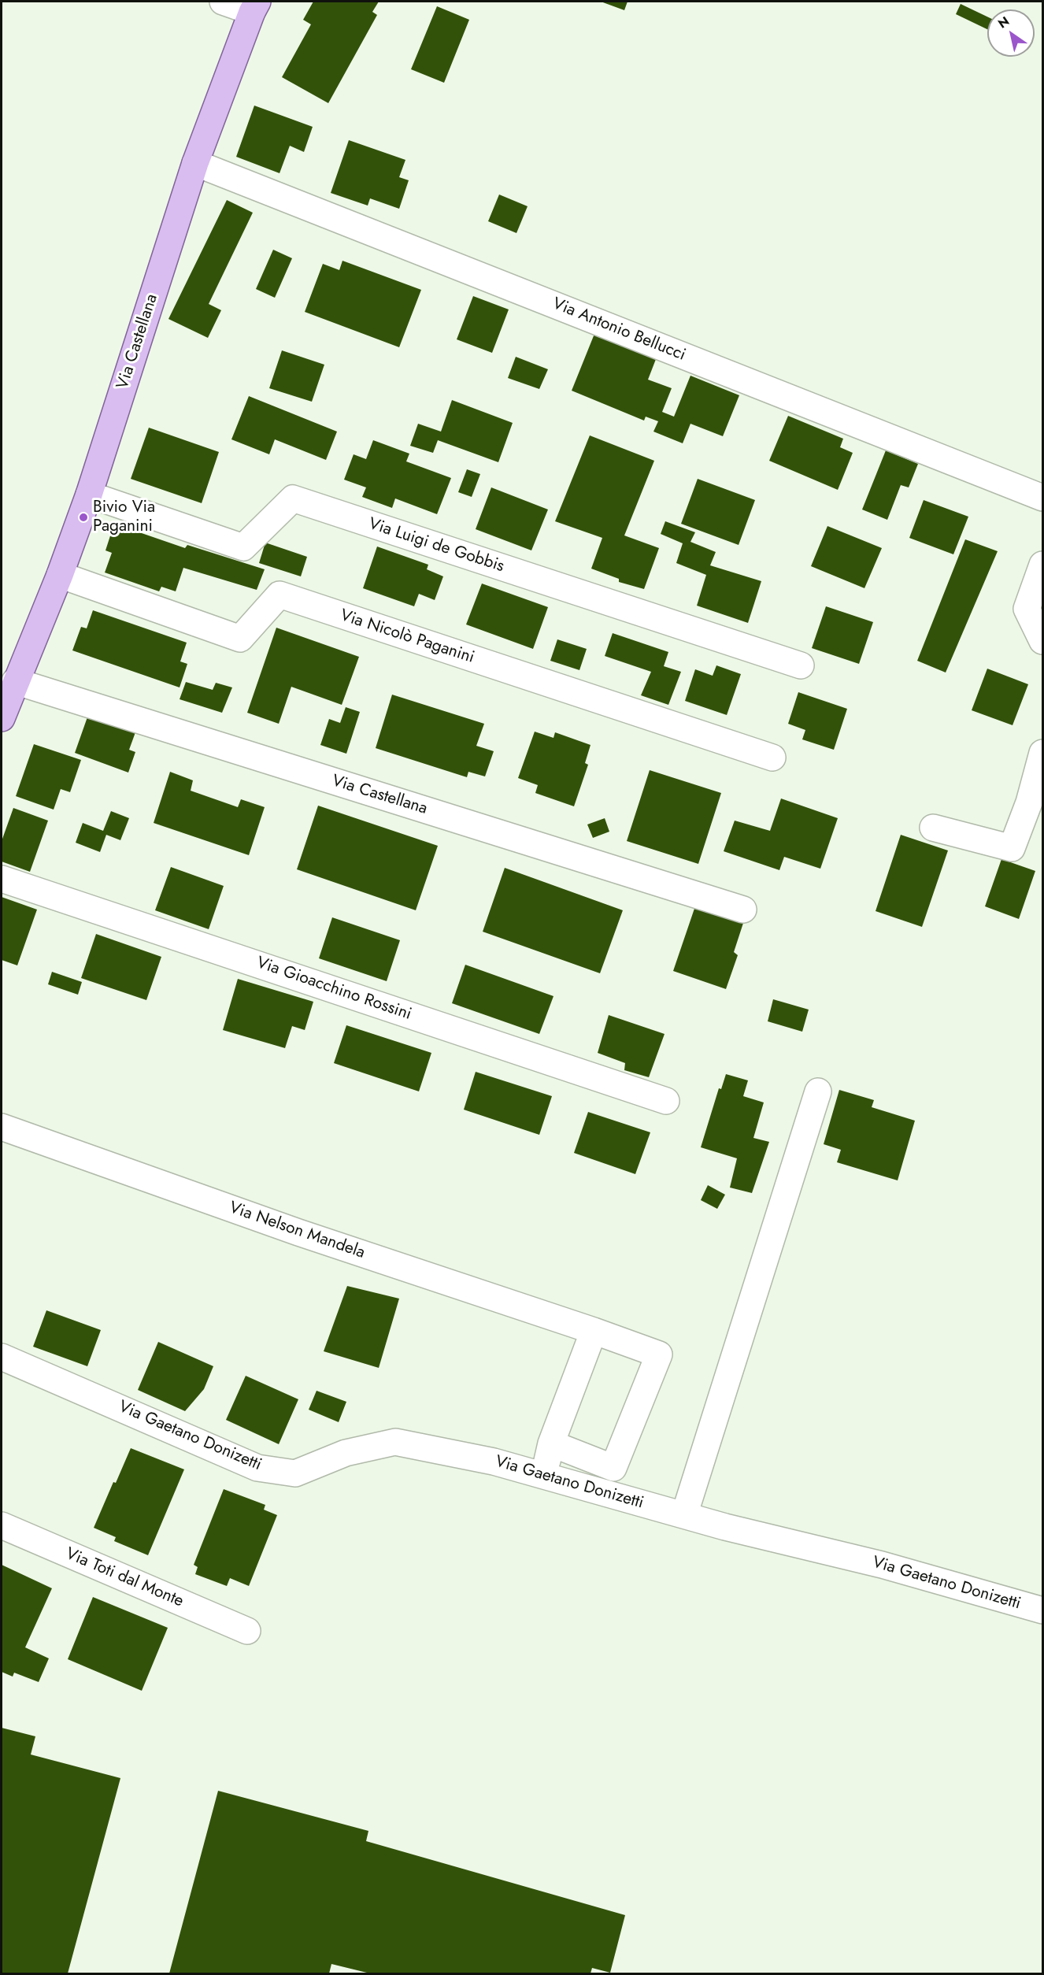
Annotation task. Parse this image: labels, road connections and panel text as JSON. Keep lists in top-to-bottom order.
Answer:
{
  "streets": {
    "main road": ["Via Castellana"],
    "street": [
      "Via Antonio Bellucci",
      "Via Luigi de Gobbis",
      "Via Nicolò Paganini",
      "Via Gioacchino Rossini",
      "Via Nelson Mandela",
      "Via Gaetano Donizetti",
      "Via Toti dal Monte"
    ]
  },
  "crossings": [
    ["Via Antonio Bellucci", "Via Castellana"],
    ["Via Castellana", "Via Luigi de Gobbis"],
    ["Via Castellana", "Via Nicolò Paganini"]
  ],
  "places": ["Bivio Via Paganini"],
  "north": "top left"
}
